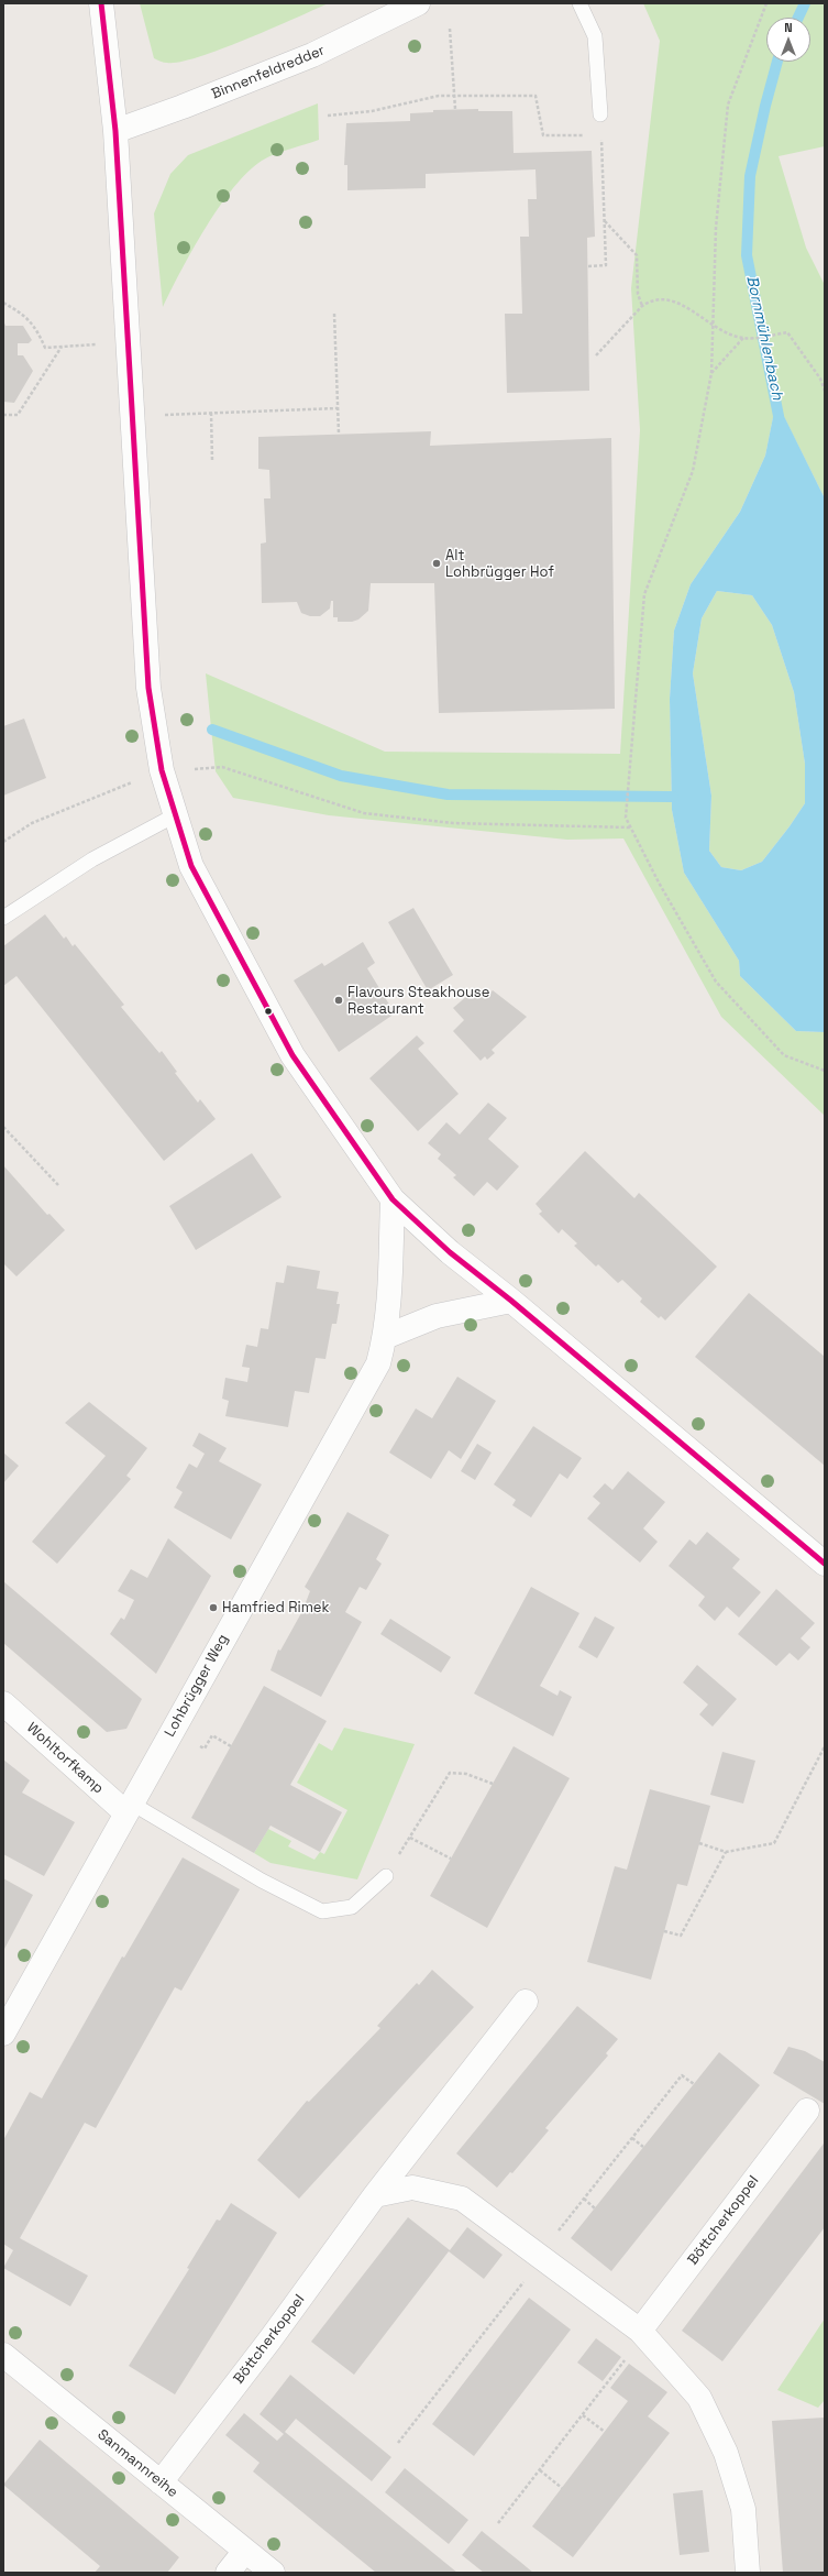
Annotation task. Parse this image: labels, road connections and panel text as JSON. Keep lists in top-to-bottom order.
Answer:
{
  "streets": {
    "street": [
      "Binnenfeldredder",
      "Lohbrügger Weg",
      "Wohltorfkamp",
      "Böttcherkoppel",
      "Sanmannreihe"
    ]
  },
  "crossings": [
    ["Lohbrügger Weg", "Wohltorfkamp"],
    ["Böttcherkoppel", "Sanmannreihe"]
  ],
  "water": ["Bornmühlenbach"],
  "places": ["Alt Lohbrügger Hof", "Flavours Steakhouse Restaurant", "Hamfried Rimek"],
  "north": "top"
}
